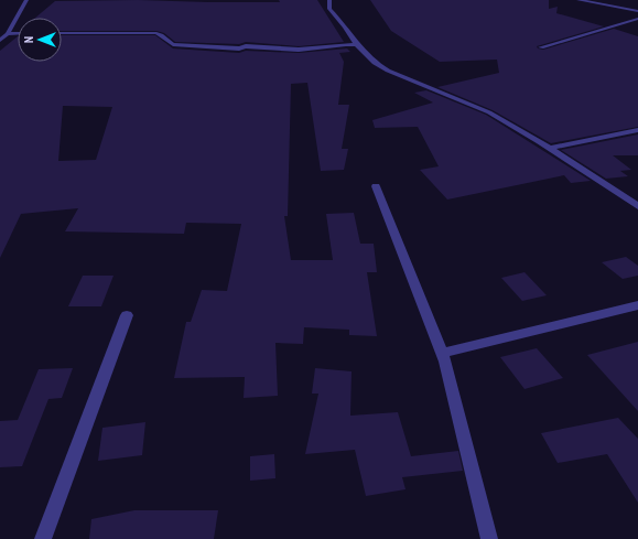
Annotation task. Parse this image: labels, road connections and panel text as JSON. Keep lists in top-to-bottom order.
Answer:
{
  "north": "left"
}
